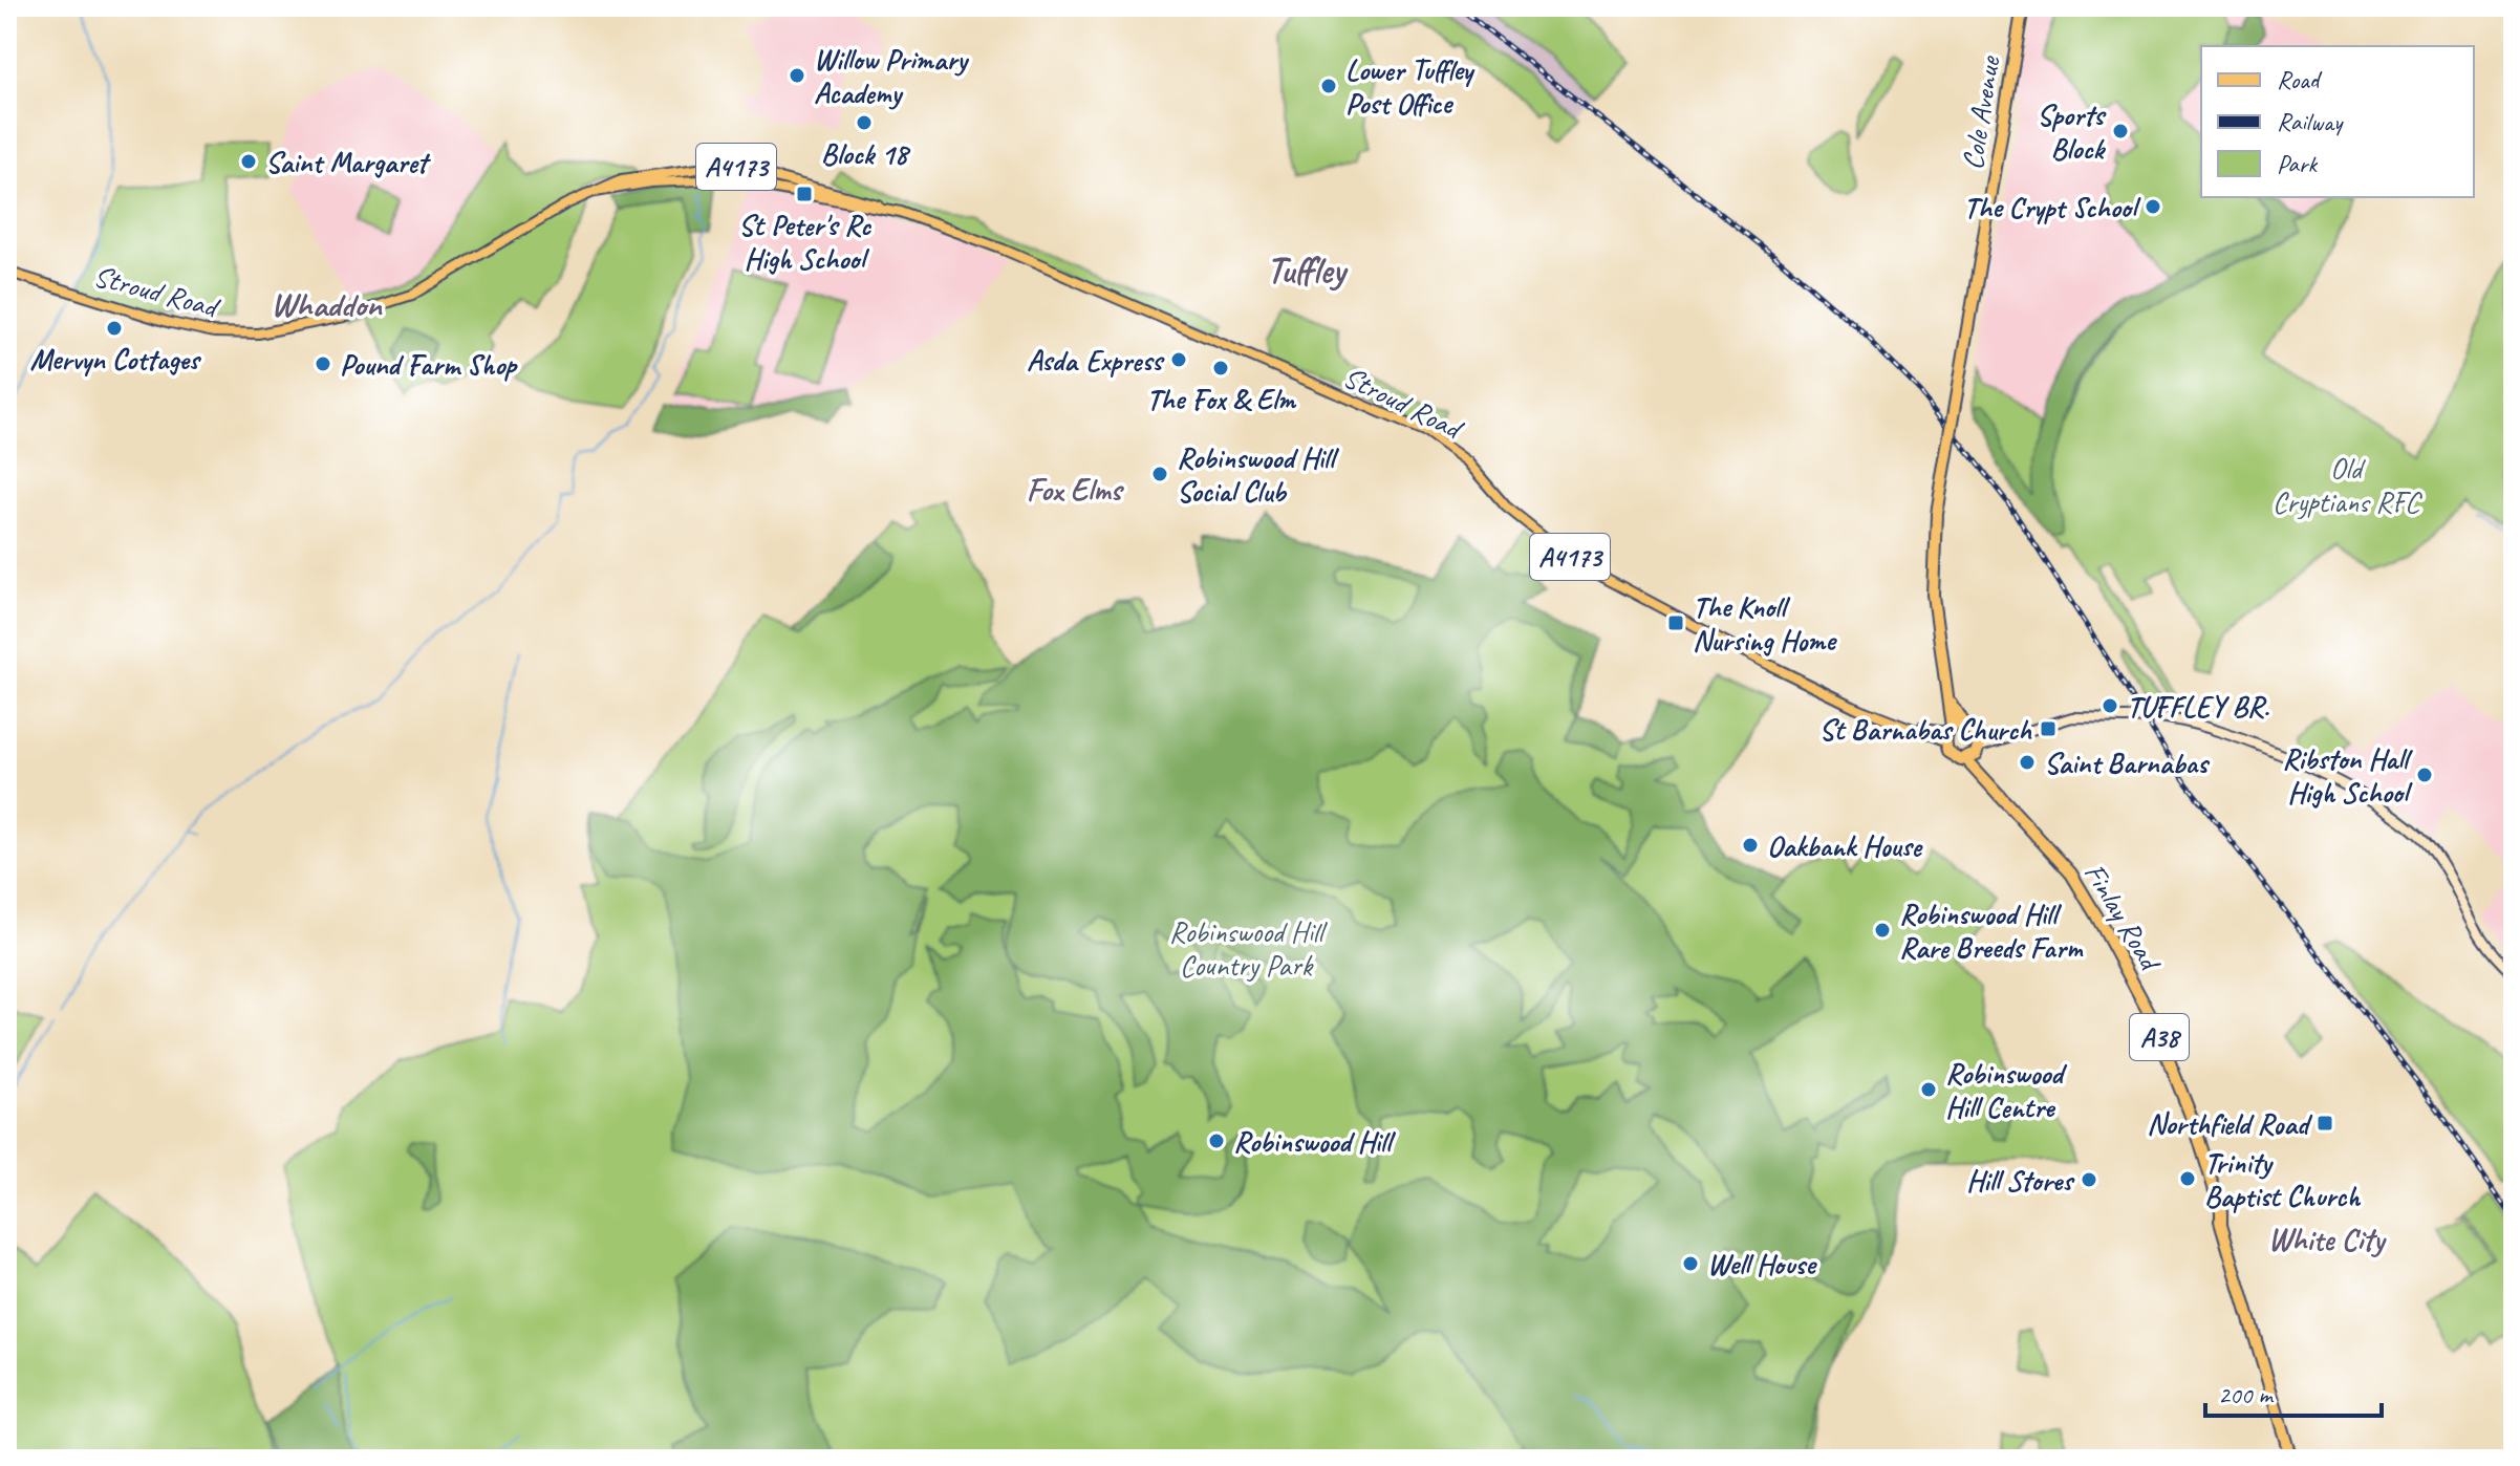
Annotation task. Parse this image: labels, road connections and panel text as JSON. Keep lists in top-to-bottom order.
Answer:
{
  "streets": {
    "highway": ["Cole Avenue", "Finlay Road", "A38"],
    "main road": ["A4173", "Stroud Road"]
  },
  "crossings": [
    ["Finlay Road", "A38"]
  ],
  "districts": [
    "Tuffley",
    "Whaddon",
    "Fox Elms",
    "White City"
  ],
  "parks": ["Old Cryptians RFC", "Robinswood Hill Country Park"],
  "places": {
    "other": [
      "Willow Primary Academy",
      "Lower Tuffley Post Office",
      "Block 18",
      "Sports Block",
      "Saint Margaret",
      "The Crypt School",
      "Mervyn Cottages",
      "Asda Express",
      "Pound Farm Shop",
      "The Fox & Elm",
      "Robinswood Hill Social Club",
      "TUFFLEY BR.",
      "Saint Barnabas",
      "Ribston Hall High School",
      "Oakbank House",
      "Robinswood Hill Rare Breeds Farm",
      "Robinswood Hill Centre",
      "Robinswood Hill",
      "Trinity Baptist Church",
      "Hill Stores",
      "Well House"
    ],
    "transit": [
      "St Peter's Rc High School",
      "The Knoll Nursing Home",
      "St Barnabas Church",
      "Northfield Road"
    ]
  },
  "legend": ["Road", "Railway", "Park"],
  "scale_bar": "200 m"
}
